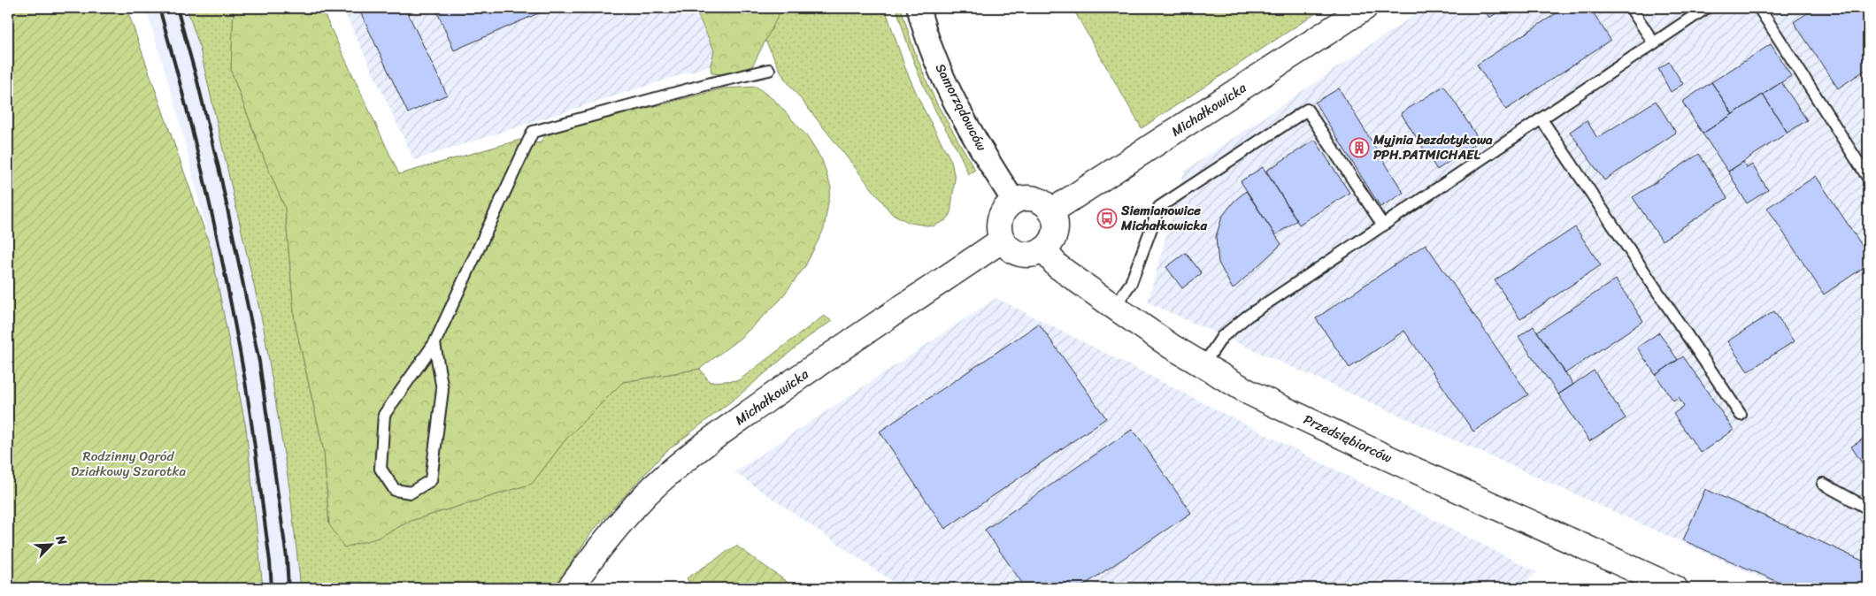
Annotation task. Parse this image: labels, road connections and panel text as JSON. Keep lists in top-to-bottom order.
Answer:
{
  "streets": {
    "street": ["Samorządowców", "Michałkowicka", "Przedsiębiorców"]
  },
  "crossings": [
    ["Samorządowców", "Michałkowicka"],
    ["Samorządowców", "Przedsiębiorców"],
    ["Michałkowicka", "Przedsiębiorców"]
  ],
  "parks": ["Rodzinny Ogród Działkowy Szarotka"],
  "places": {
    "building": ["Myjnia bezdotykowa PPH.PATMICHAEL"],
    "bus stop": ["Siemianowice Michałkowicka"]
  },
  "north": "top right"
}
